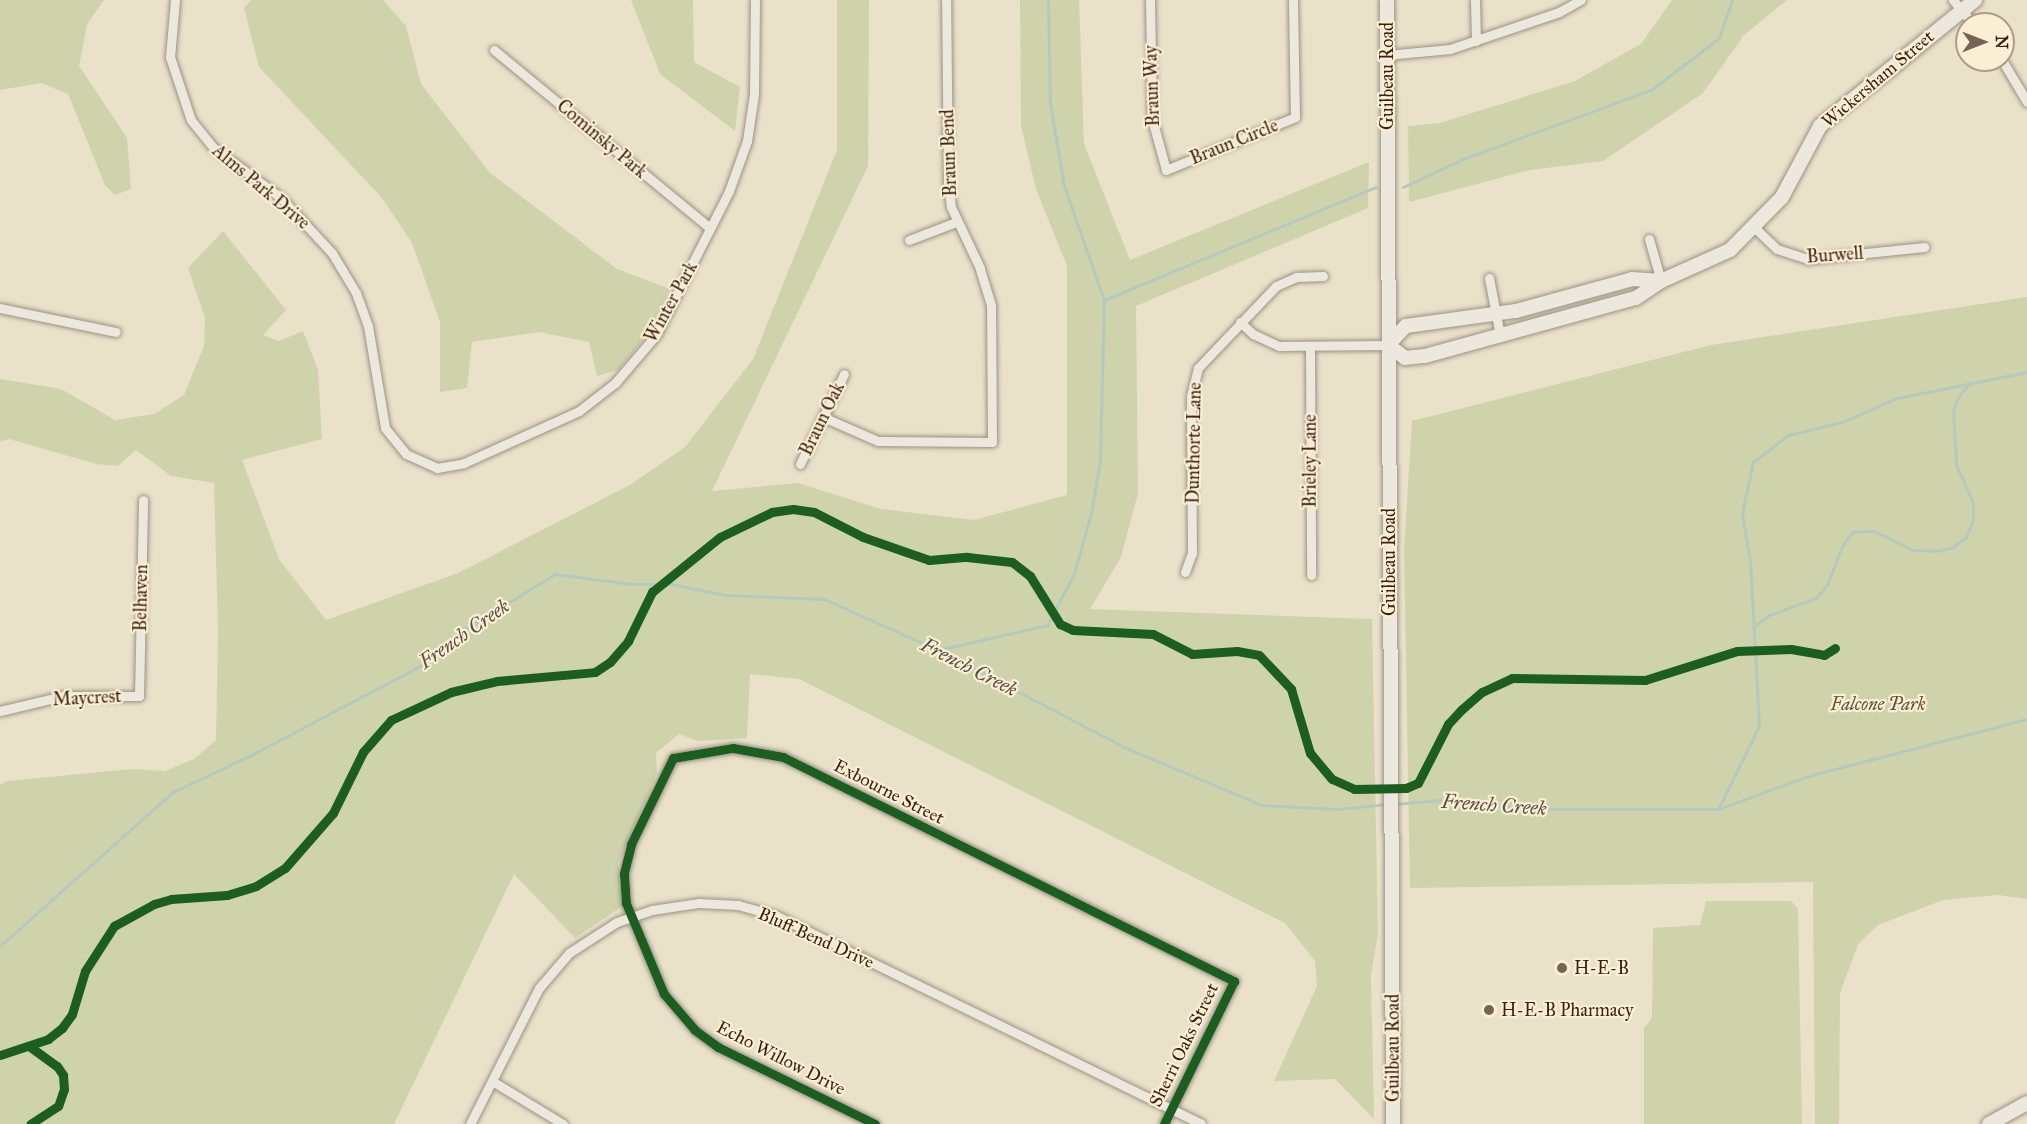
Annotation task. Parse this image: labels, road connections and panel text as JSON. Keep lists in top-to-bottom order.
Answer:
{
  "streets": {
    "main road": ["Guilbeau Road", "Wickersham Street"],
    "street": [
      "Braun Way",
      "Cominsky Park",
      "Braun Circle",
      "Braun Bend",
      "Alms Park Drive",
      "Burwell",
      "Winter Park",
      "Braun Oak",
      "Dunthorte Lane",
      "Brieley Lane",
      "Belhaven",
      "Maycrest",
      "Exbourne Street",
      "Bluff Bend Drive",
      "Sherri Oaks Street",
      "Echo Willow Drive"
    ]
  },
  "crossings": [
    ["Guilbeau Road", "Wickersham Street"],
    ["Wickersham Street", "Burwell"],
    ["Wickersham Street", "Dunthorte Lane"],
    ["Wickersham Street", "Brieley Lane"],
    ["Braun Way", "Braun Circle"],
    ["Cominsky Park", "Winter Park"],
    ["Braun Bend", "Braun Oak"],
    ["Alms Park Drive", "Winter Park"],
    ["Belhaven", "Maycrest"],
    ["Exbourne Street", "Bluff Bend Drive"],
    ["Exbourne Street", "Sherri Oaks Street"],
    ["Exbourne Street", "Echo Willow Drive"],
    ["Bluff Bend Drive", "Sherri Oaks Street"],
    ["Bluff Bend Drive", "Echo Willow Drive"]
  ],
  "water": ["French Creek"],
  "parks": ["Falcone Park"],
  "places": ["H-E-B", "H-E-B Pharmacy"],
  "north": "right"
}
